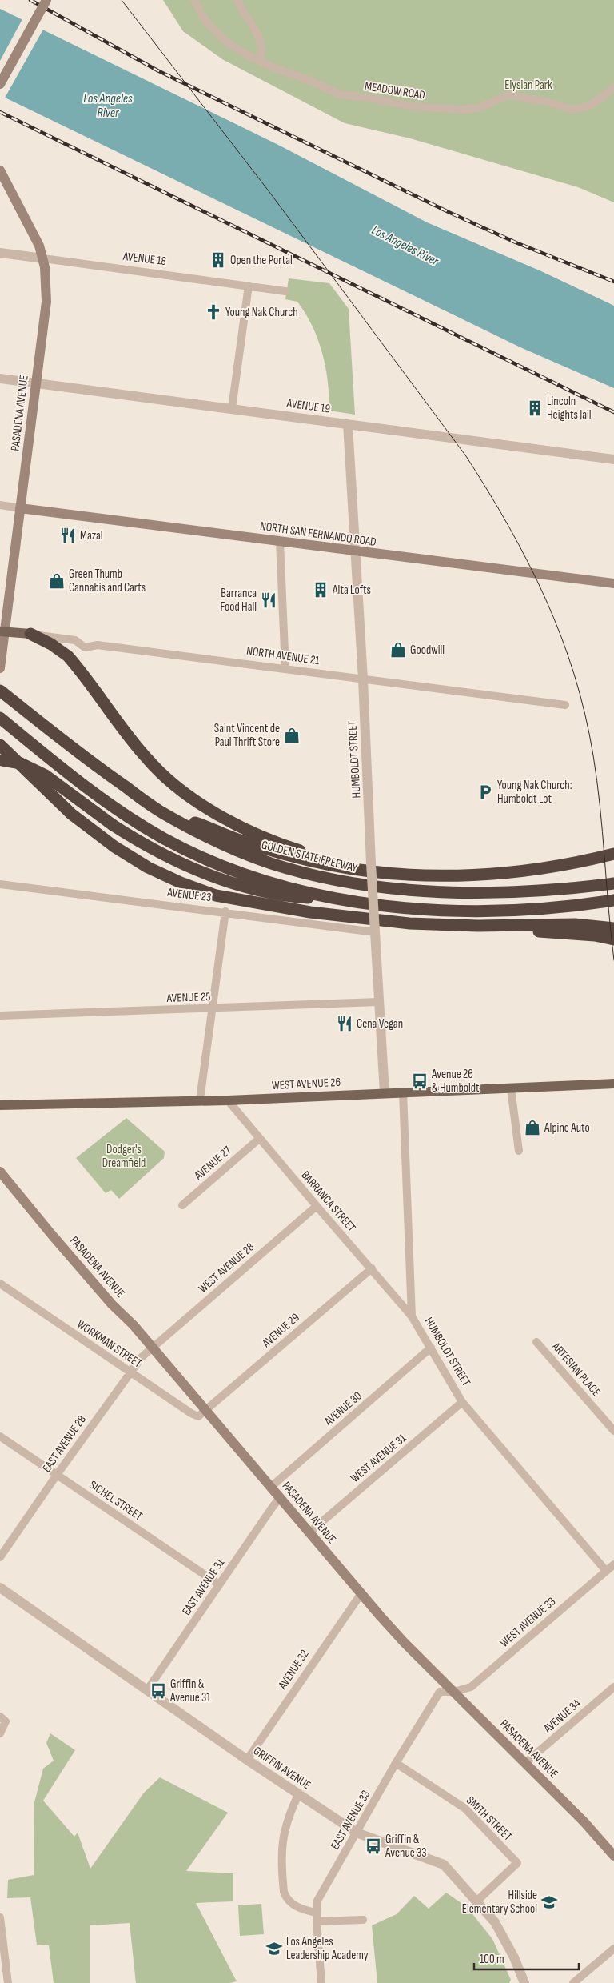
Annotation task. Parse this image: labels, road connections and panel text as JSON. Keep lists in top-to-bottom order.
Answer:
{
  "streets": {
    "highway": ["GOLDEN STATE FREEWAY"],
    "main road": [
      "PASADENA AVENUE",
      "NORTH SAN FERNANDO ROAD",
      "NORTH AVENUE 21",
      "WEST AVENUE 26"
    ],
    "street": [
      "MEADOW ROAD",
      "AVENUE 18",
      "AVENUE 19",
      "HUMBOLDT STREET",
      "AVENUE 23",
      "AVENUE 25",
      "AVENUE 27",
      "BARRANCA STREET",
      "WEST AVENUE 28",
      "AVENUE 29",
      "WORKMAN STREET",
      "ARTESIAN PLACE",
      "AVENUE 30",
      "EAST AVENUE 28",
      "WEST AVENUE 31",
      "SICHEL STREET",
      "EAST AVENUE 31",
      "WEST AVENUE 33",
      "AVENUE 32",
      "AVENUE 34",
      "GRIFFIN AVENUE",
      "SMITH STREET",
      "EAST AVENUE 33"
    ]
  },
  "crossings": [
    ["AVENUE 18", "PASADENA AVENUE"],
    ["AVENUE 19", "PASADENA AVENUE"],
    ["AVENUE 19", "HUMBOLDT STREET"],
    ["PASADENA AVENUE", "NORTH SAN FERNANDO ROAD"],
    ["PASADENA AVENUE", "NORTH AVENUE 21"],
    ["PASADENA AVENUE", "WEST AVENUE 28"],
    ["PASADENA AVENUE", "AVENUE 29"],
    ["PASADENA AVENUE", "WORKMAN STREET"],
    ["PASADENA AVENUE", "AVENUE 30"],
    ["PASADENA AVENUE", "EAST AVENUE 28"],
    ["PASADENA AVENUE", "WEST AVENUE 31"],
    ["PASADENA AVENUE", "EAST AVENUE 31"],
    ["PASADENA AVENUE", "WEST AVENUE 33"],
    ["PASADENA AVENUE", "AVENUE 32"],
    ["PASADENA AVENUE", "AVENUE 34"],
    ["PASADENA AVENUE", "EAST AVENUE 33"],
    ["NORTH SAN FERNANDO ROAD", "HUMBOLDT STREET"],
    ["NORTH AVENUE 21", "HUMBOLDT STREET"],
    ["HUMBOLDT STREET", "AVENUE 23"],
    ["HUMBOLDT STREET", "AVENUE 25"],
    ["HUMBOLDT STREET", "WEST AVENUE 26"],
    ["HUMBOLDT STREET", "BARRANCA STREET"],
    ["HUMBOLDT STREET", "AVENUE 30"],
    ["HUMBOLDT STREET", "WEST AVENUE 31"],
    ["HUMBOLDT STREET", "WEST AVENUE 33"],
    ["WEST AVENUE 26", "BARRANCA STREET"],
    ["AVENUE 27", "BARRANCA STREET"],
    ["BARRANCA STREET", "WEST AVENUE 28"],
    ["BARRANCA STREET", "AVENUE 29"],
    ["WEST AVENUE 28", "EAST AVENUE 28"],
    ["AVENUE 29", "WORKMAN STREET"],
    ["WORKMAN STREET", "EAST AVENUE 28"],
    ["EAST AVENUE 28", "SICHEL STREET"],
    ["SICHEL STREET", "EAST AVENUE 31"],
    ["EAST AVENUE 31", "GRIFFIN AVENUE"],
    ["WEST AVENUE 33", "EAST AVENUE 33"],
    ["AVENUE 32", "GRIFFIN AVENUE"],
    ["GRIFFIN AVENUE", "SMITH STREET"],
    ["GRIFFIN AVENUE", "EAST AVENUE 33"],
    ["SMITH STREET", "EAST AVENUE 33"]
  ],
  "water": ["Los Angeles River"],
  "parks": ["Elysian Park", "Dodger's Dreamfield"],
  "places": {
    "building": ["Open the Portal", "Lincoln Heights Jail", "Alta Lofts"],
    "church": ["Young Nak Church"],
    "restaurant": ["Mazal", "Barranca Food Hall", "Cena Vegan"],
    "shop": [
      "Green Thumb Cannabis and Carts",
      "Goodwill",
      "Saint Vincent de Paul Thrift Store",
      "Alpine Auto"
    ],
    "parking": ["Young Nak Church: Humboldt Lot"],
    "bus stop": ["Avenue 26 & Humboldt", "Griffin & Avenue 31", "Griffin & Avenue 33"],
    "school or university": ["Hillside Elementary School", "Los Angeles Leadership Academy"]
  },
  "scale_bar": "100 m"
}
